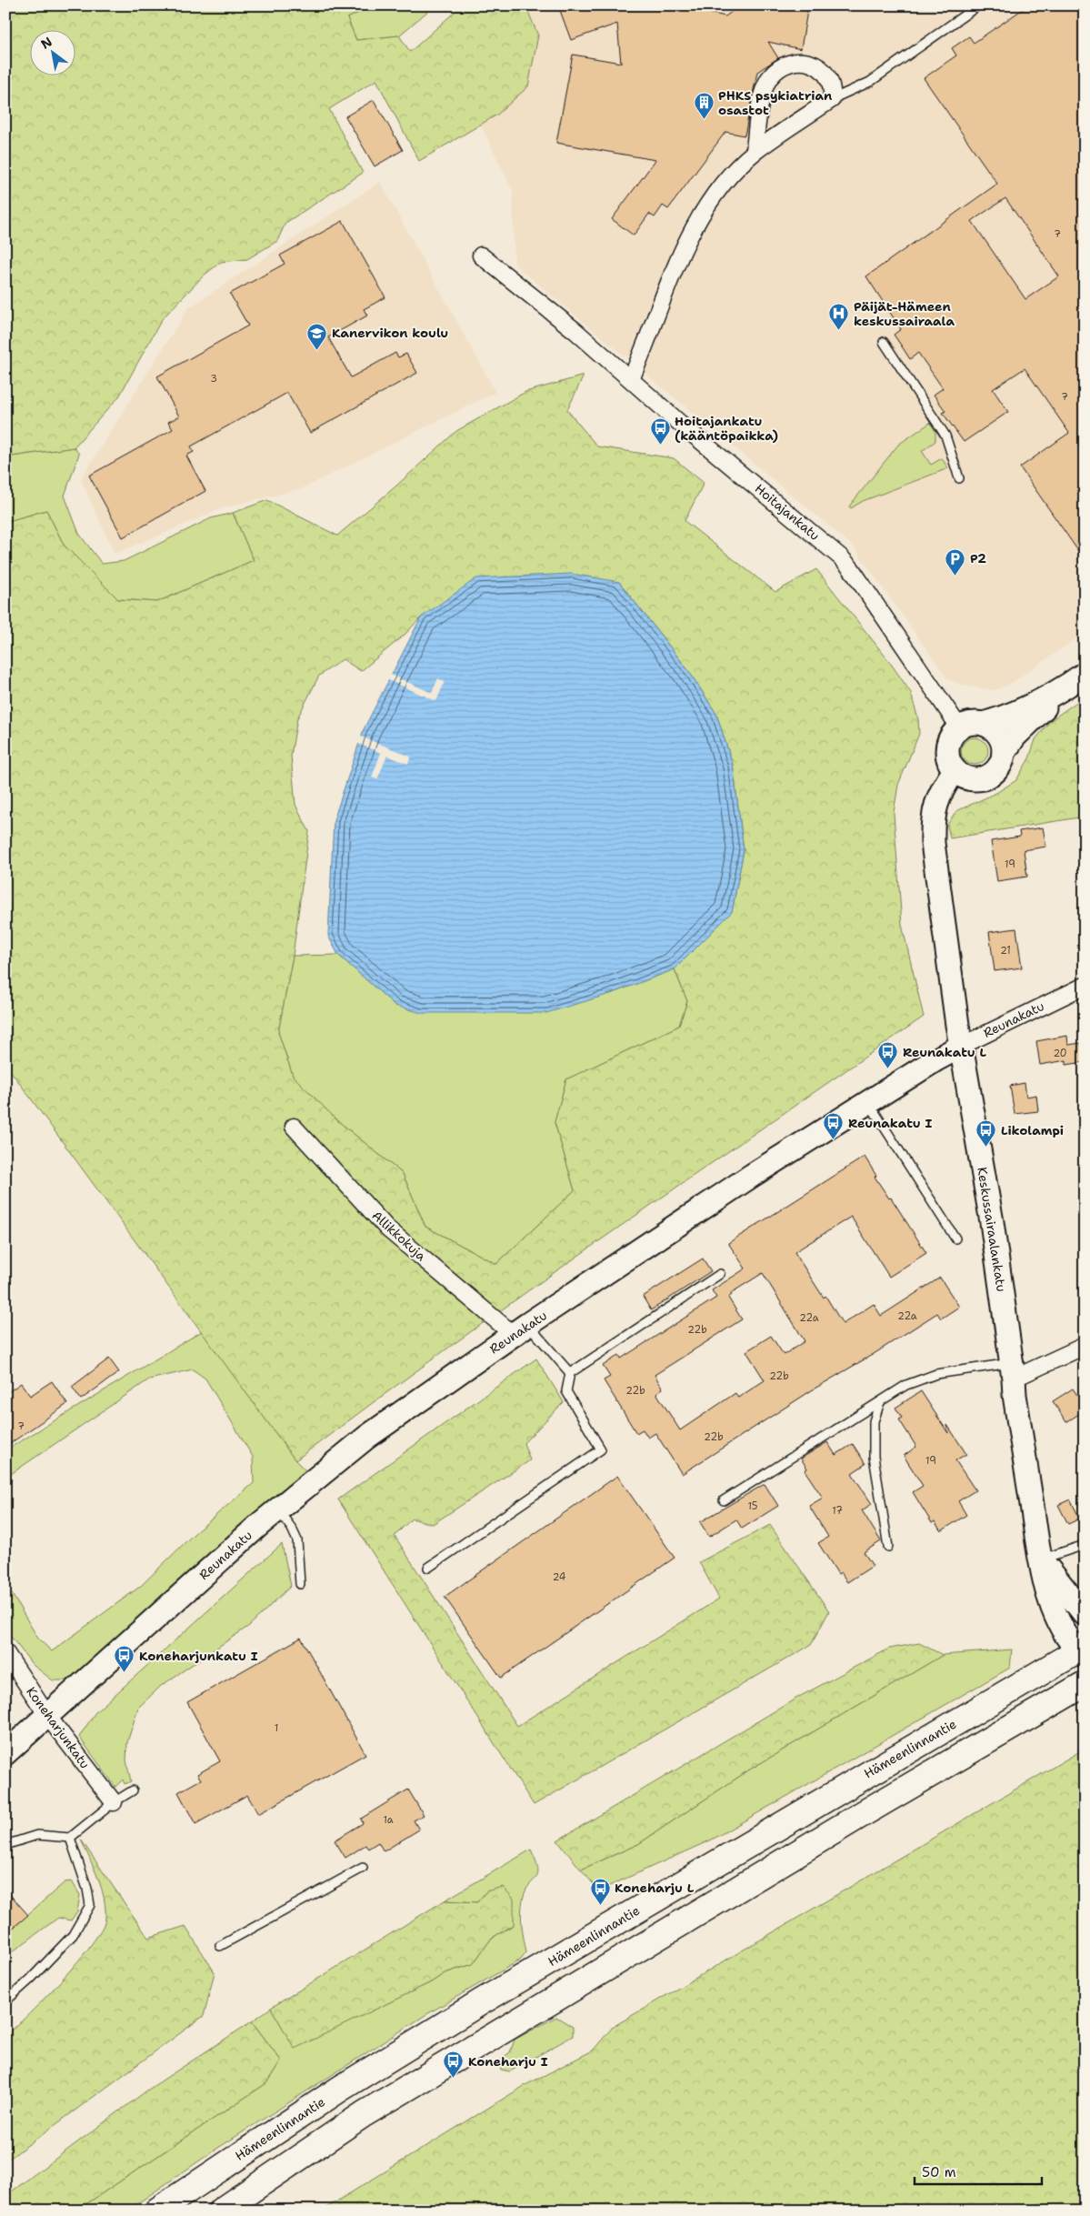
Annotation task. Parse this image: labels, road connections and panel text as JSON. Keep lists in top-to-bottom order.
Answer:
{
  "streets": {
    "main road": ["Hämeenlinnantie"],
    "street": [
      "Hoitajankatu",
      "Reunakatu",
      "Keskussairaalankatu",
      "Allikkokuja",
      "Koneharjunkatu"
    ]
  },
  "crossings": [
    ["Hoitajankatu", "Keskussairaalankatu"],
    ["Reunakatu", "Keskussairaalankatu"],
    ["Reunakatu", "Allikkokuja"],
    ["Reunakatu", "Koneharjunkatu"],
    ["Keskussairaalankatu", "Hämeenlinnantie"]
  ],
  "places": {
    "building": ["PHKS psykiatrian osastot"],
    "hospital": ["Päijät-Hämeen keskussairaala"],
    "school or university": ["Kanervikon koulu"],
    "bus stop": [
      "Hoitajankatu (kääntöpaikka)",
      "Reunakatu L",
      "Reunakatu I",
      "Likolampi",
      "Koneharjunkatu I",
      "Koneharju L",
      "Koneharju I"
    ],
    "parking": ["P2"]
  },
  "house_numbers": [
    "7",
    "3",
    "7",
    "19",
    "21",
    "20",
    "22a",
    "22a",
    "22b",
    "22b",
    "22b",
    "7",
    "22b",
    "19",
    "15",
    "17",
    "24",
    "1",
    "1a"
  ],
  "scale_bar": "50 m",
  "north": "top left"
}
